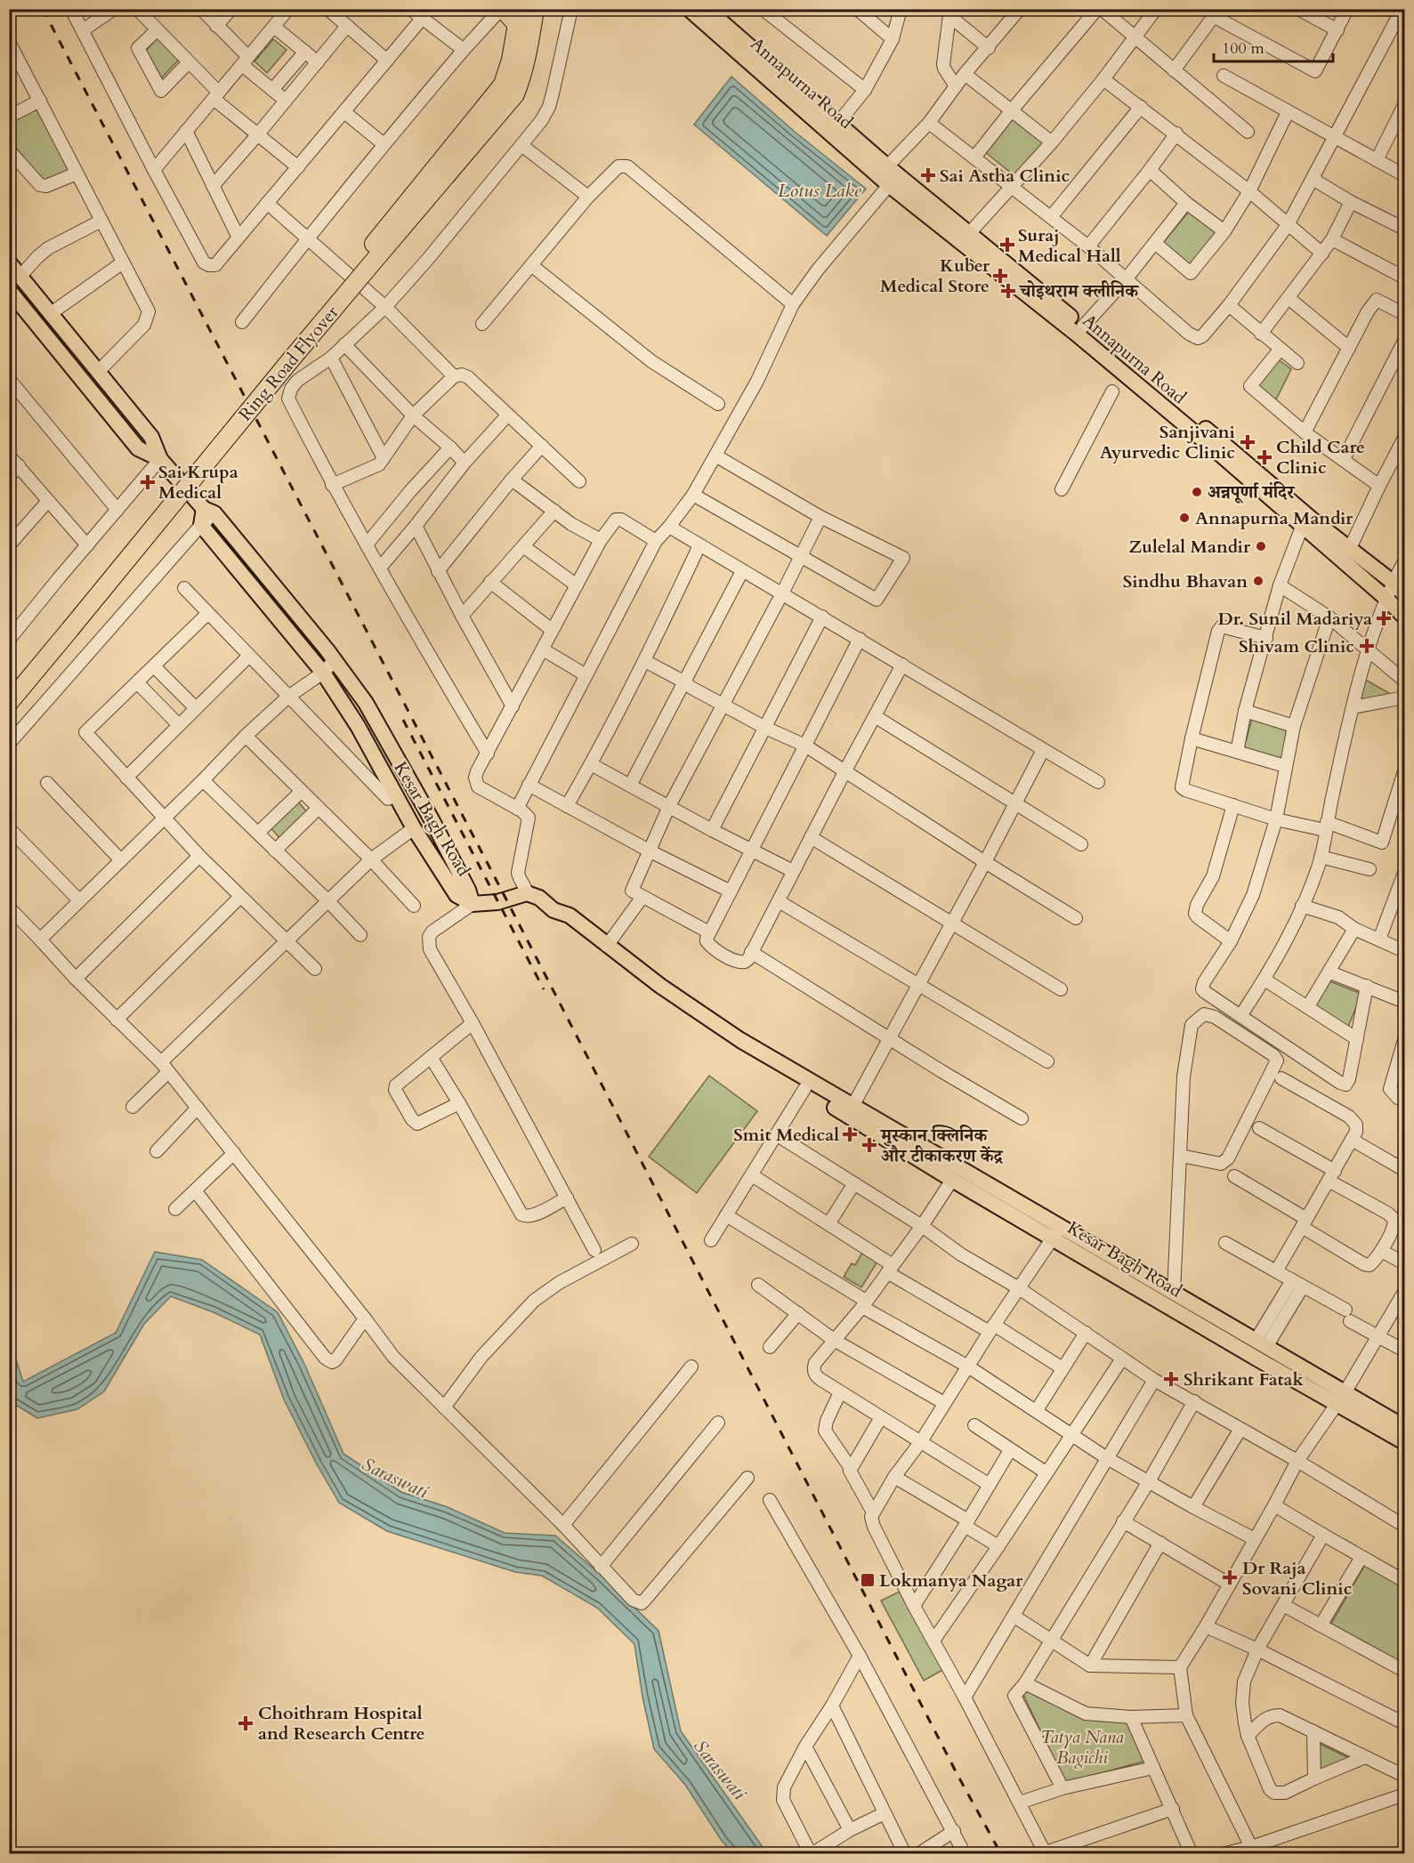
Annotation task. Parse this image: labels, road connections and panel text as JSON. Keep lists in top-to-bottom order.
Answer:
{
  "streets": {
    "highway": ["Ring Road Flyover"],
    "main road": ["Annapurna Road", "Kesar Bagh Road"]
  },
  "water": ["Lotus Lake", "Saraswati"],
  "parks": ["Tatya Nana Bagichi"],
  "places": {
    "health": [
      "Sai Astha Clinic",
      "Suraj Medical Hall",
      "Kuber Medical Store",
      "चोइथराम क्लीनिक",
      "Sanjivani Ayurvedic Clinic",
      "Child Care Clinic",
      "Sai Krupa Medical",
      "Dr. Sunil Madariya",
      "Shivam Clinic",
      "Smit Medical",
      "मुस्कान क्लिनिक और टीकाकरण केंद्र",
      "Shrikant Fatak",
      "Dr Raja Sovani Clinic",
      "Choithram Hospital and Research Centre"
    ],
    "other": [
      "अन्नपूर्णा मंदिर",
      "Annapurna Mandir",
      "Zulelal Mandir",
      "Sindhu Bhavan"
    ],
    "transit": ["Lokmanya Nagar"]
  },
  "scale_bar": "100 m"
}
